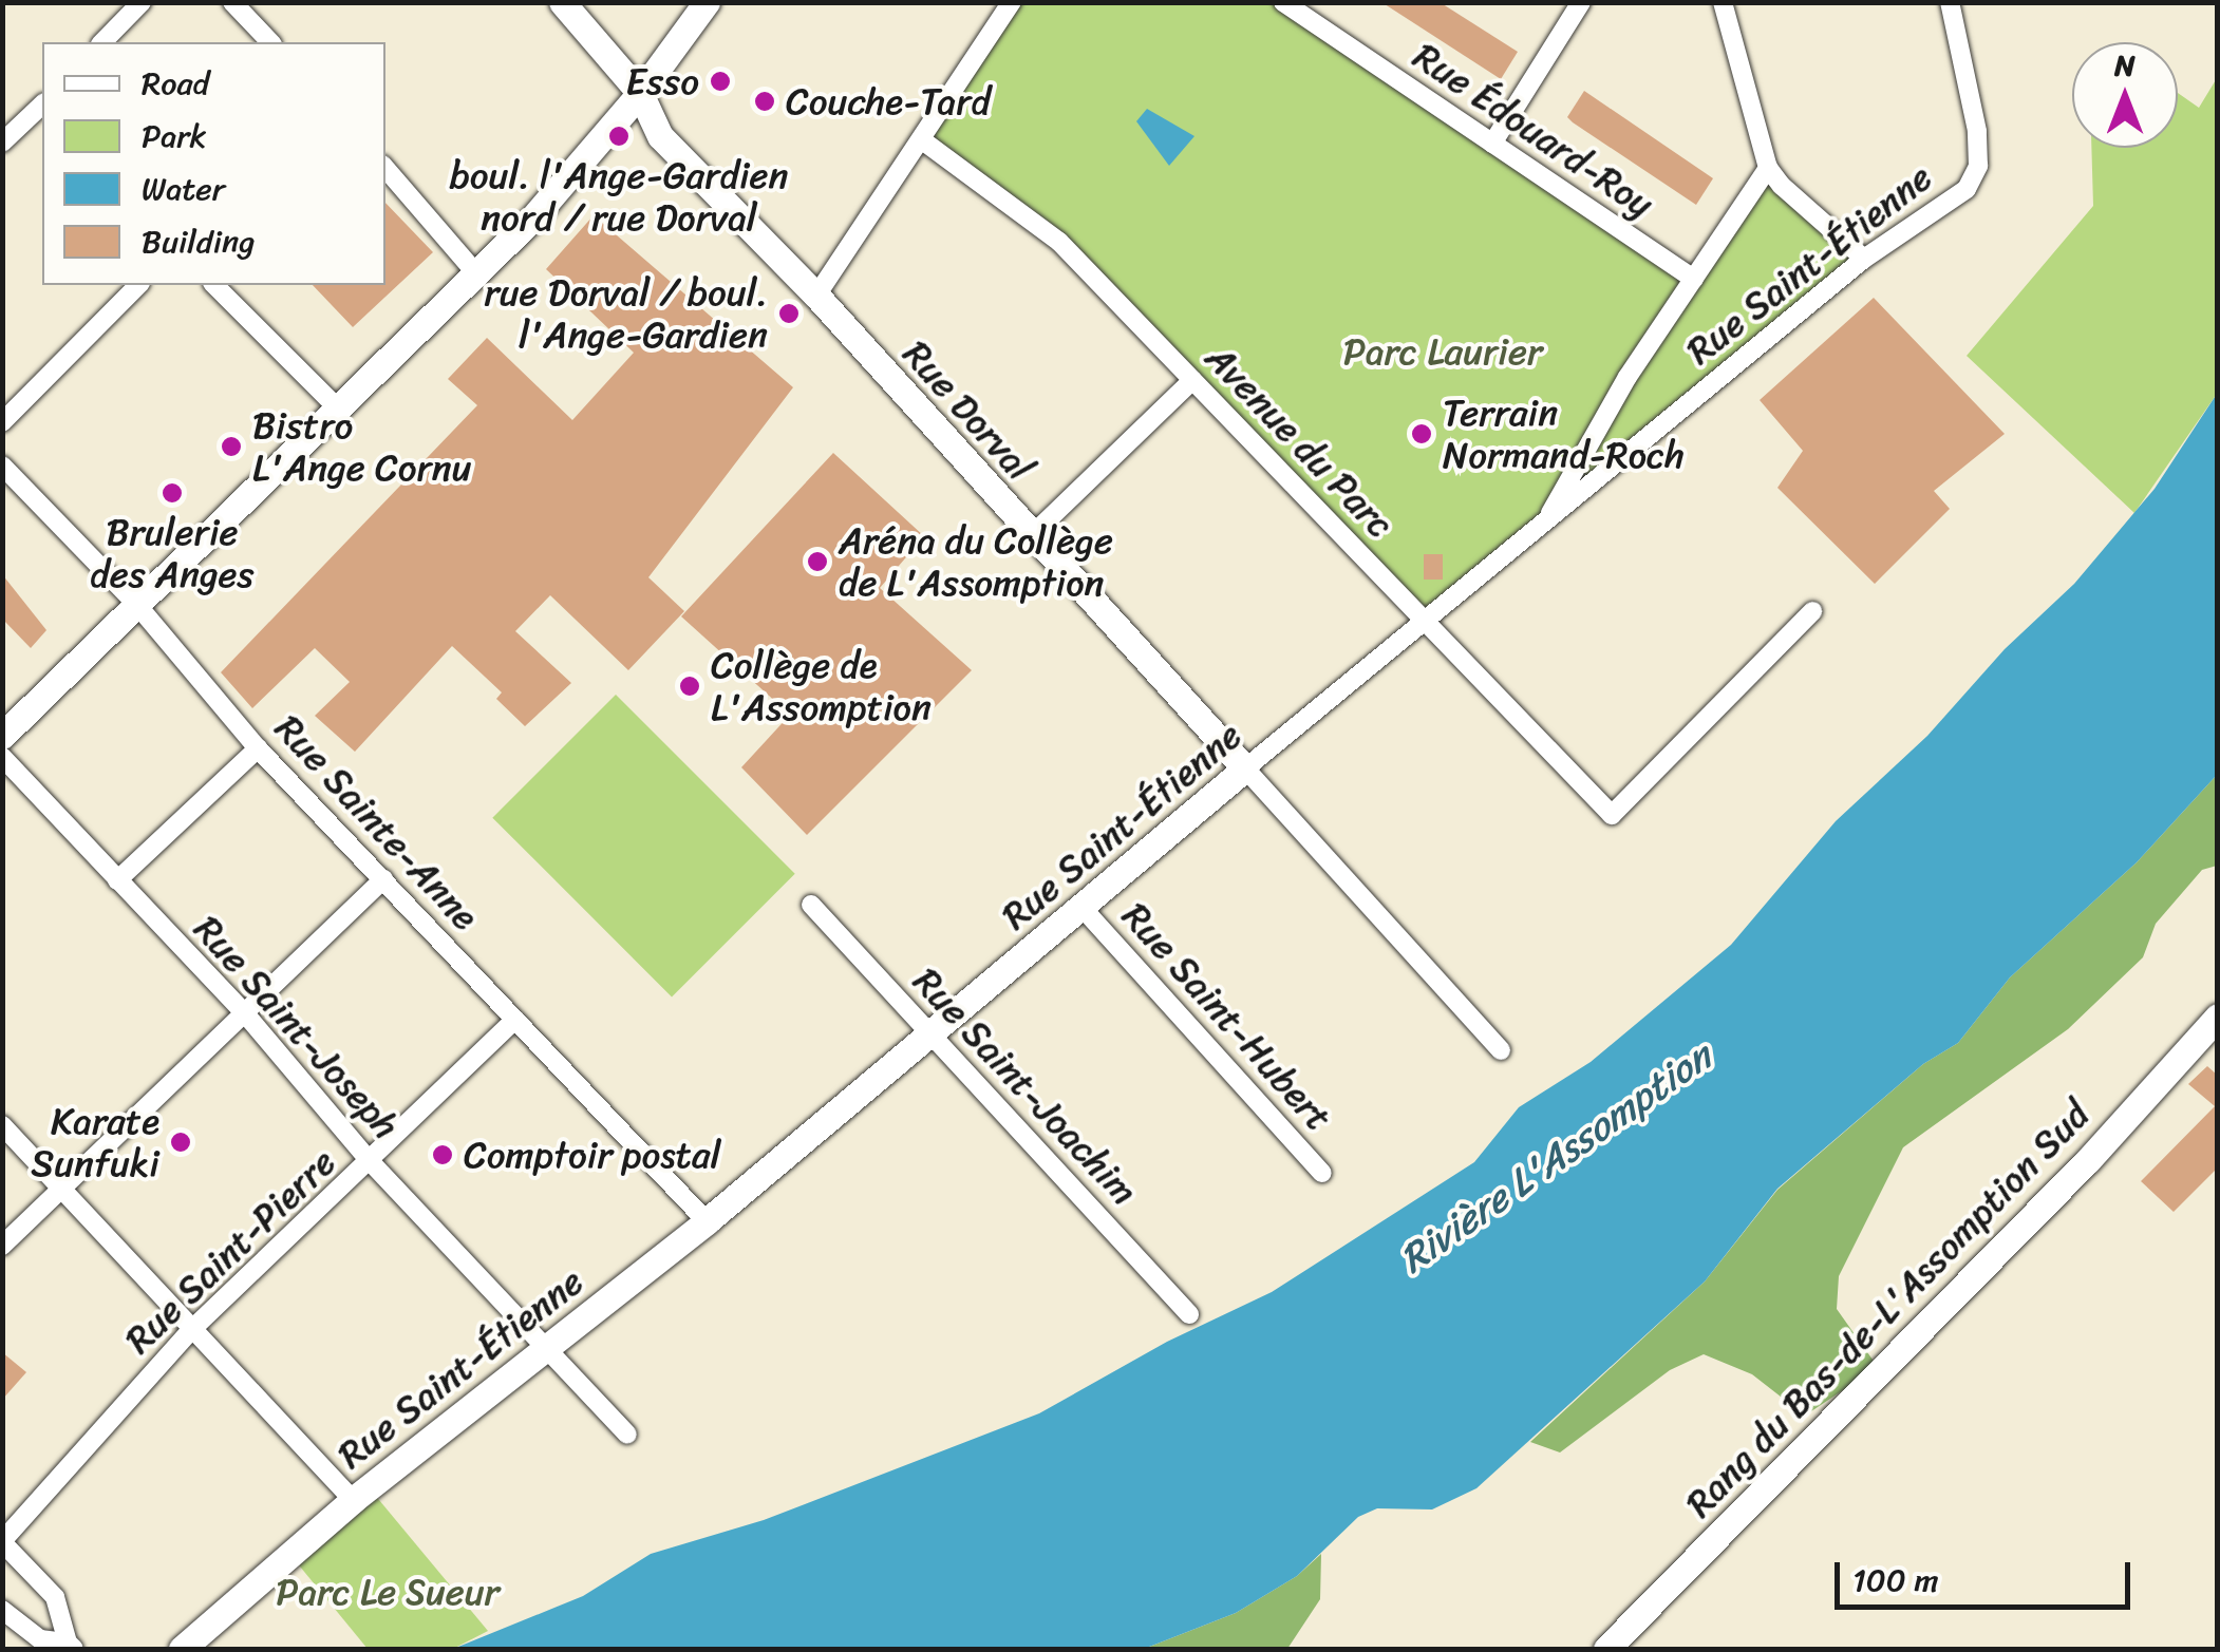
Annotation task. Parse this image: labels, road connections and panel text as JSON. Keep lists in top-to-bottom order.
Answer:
{
  "streets": {
    "street": [
      "Rue Édouard-Roy",
      "Rue Saint-Étienne",
      "Rue Dorval",
      "Avenue du Parc",
      "Rue Sainte-Anne",
      "Rue Saint-Hubert",
      "Rue Saint-Joseph",
      "Rue Saint-Joachim",
      "Rue Saint-Pierre",
      "Rang du Bas-de-L'Assomption Sud"
    ]
  },
  "crossings": [
    ["Rue Saint-Étienne", "Rue Dorval"],
    ["Rue Saint-Étienne", "Avenue du Parc"],
    ["Rue Saint-Étienne", "Rue Sainte-Anne"],
    ["Rue Saint-Étienne", "Rue Saint-Hubert"],
    ["Rue Saint-Étienne", "Rue Saint-Joseph"],
    ["Rue Saint-Étienne", "Rue Saint-Joachim"],
    ["Rue Sainte-Anne", "Rue Saint-Pierre"],
    ["Rue Saint-Joseph", "Rue Saint-Pierre"]
  ],
  "water": ["Rivière L'Assomption"],
  "parks": ["Parc Laurier", "Parc Le Sueur"],
  "places": [
    "Esso",
    "Couche-Tard",
    "boul. l'Ange-Gardien nord / rue Dorval",
    "rue Dorval / boul. l'Ange-Gardien",
    "Terrain Normand-Roch",
    "Bistro L'Ange Cornu",
    "Brulerie des Anges",
    "Aréna du Collège de L'Assomption",
    "Collège de L'Assomption",
    "Karate Sunfuki",
    "Comptoir postal"
  ],
  "legend": [
    "Road",
    "Park",
    "Water",
    "Building"
  ],
  "scale_bar": "100 m",
  "north": "top"
}
